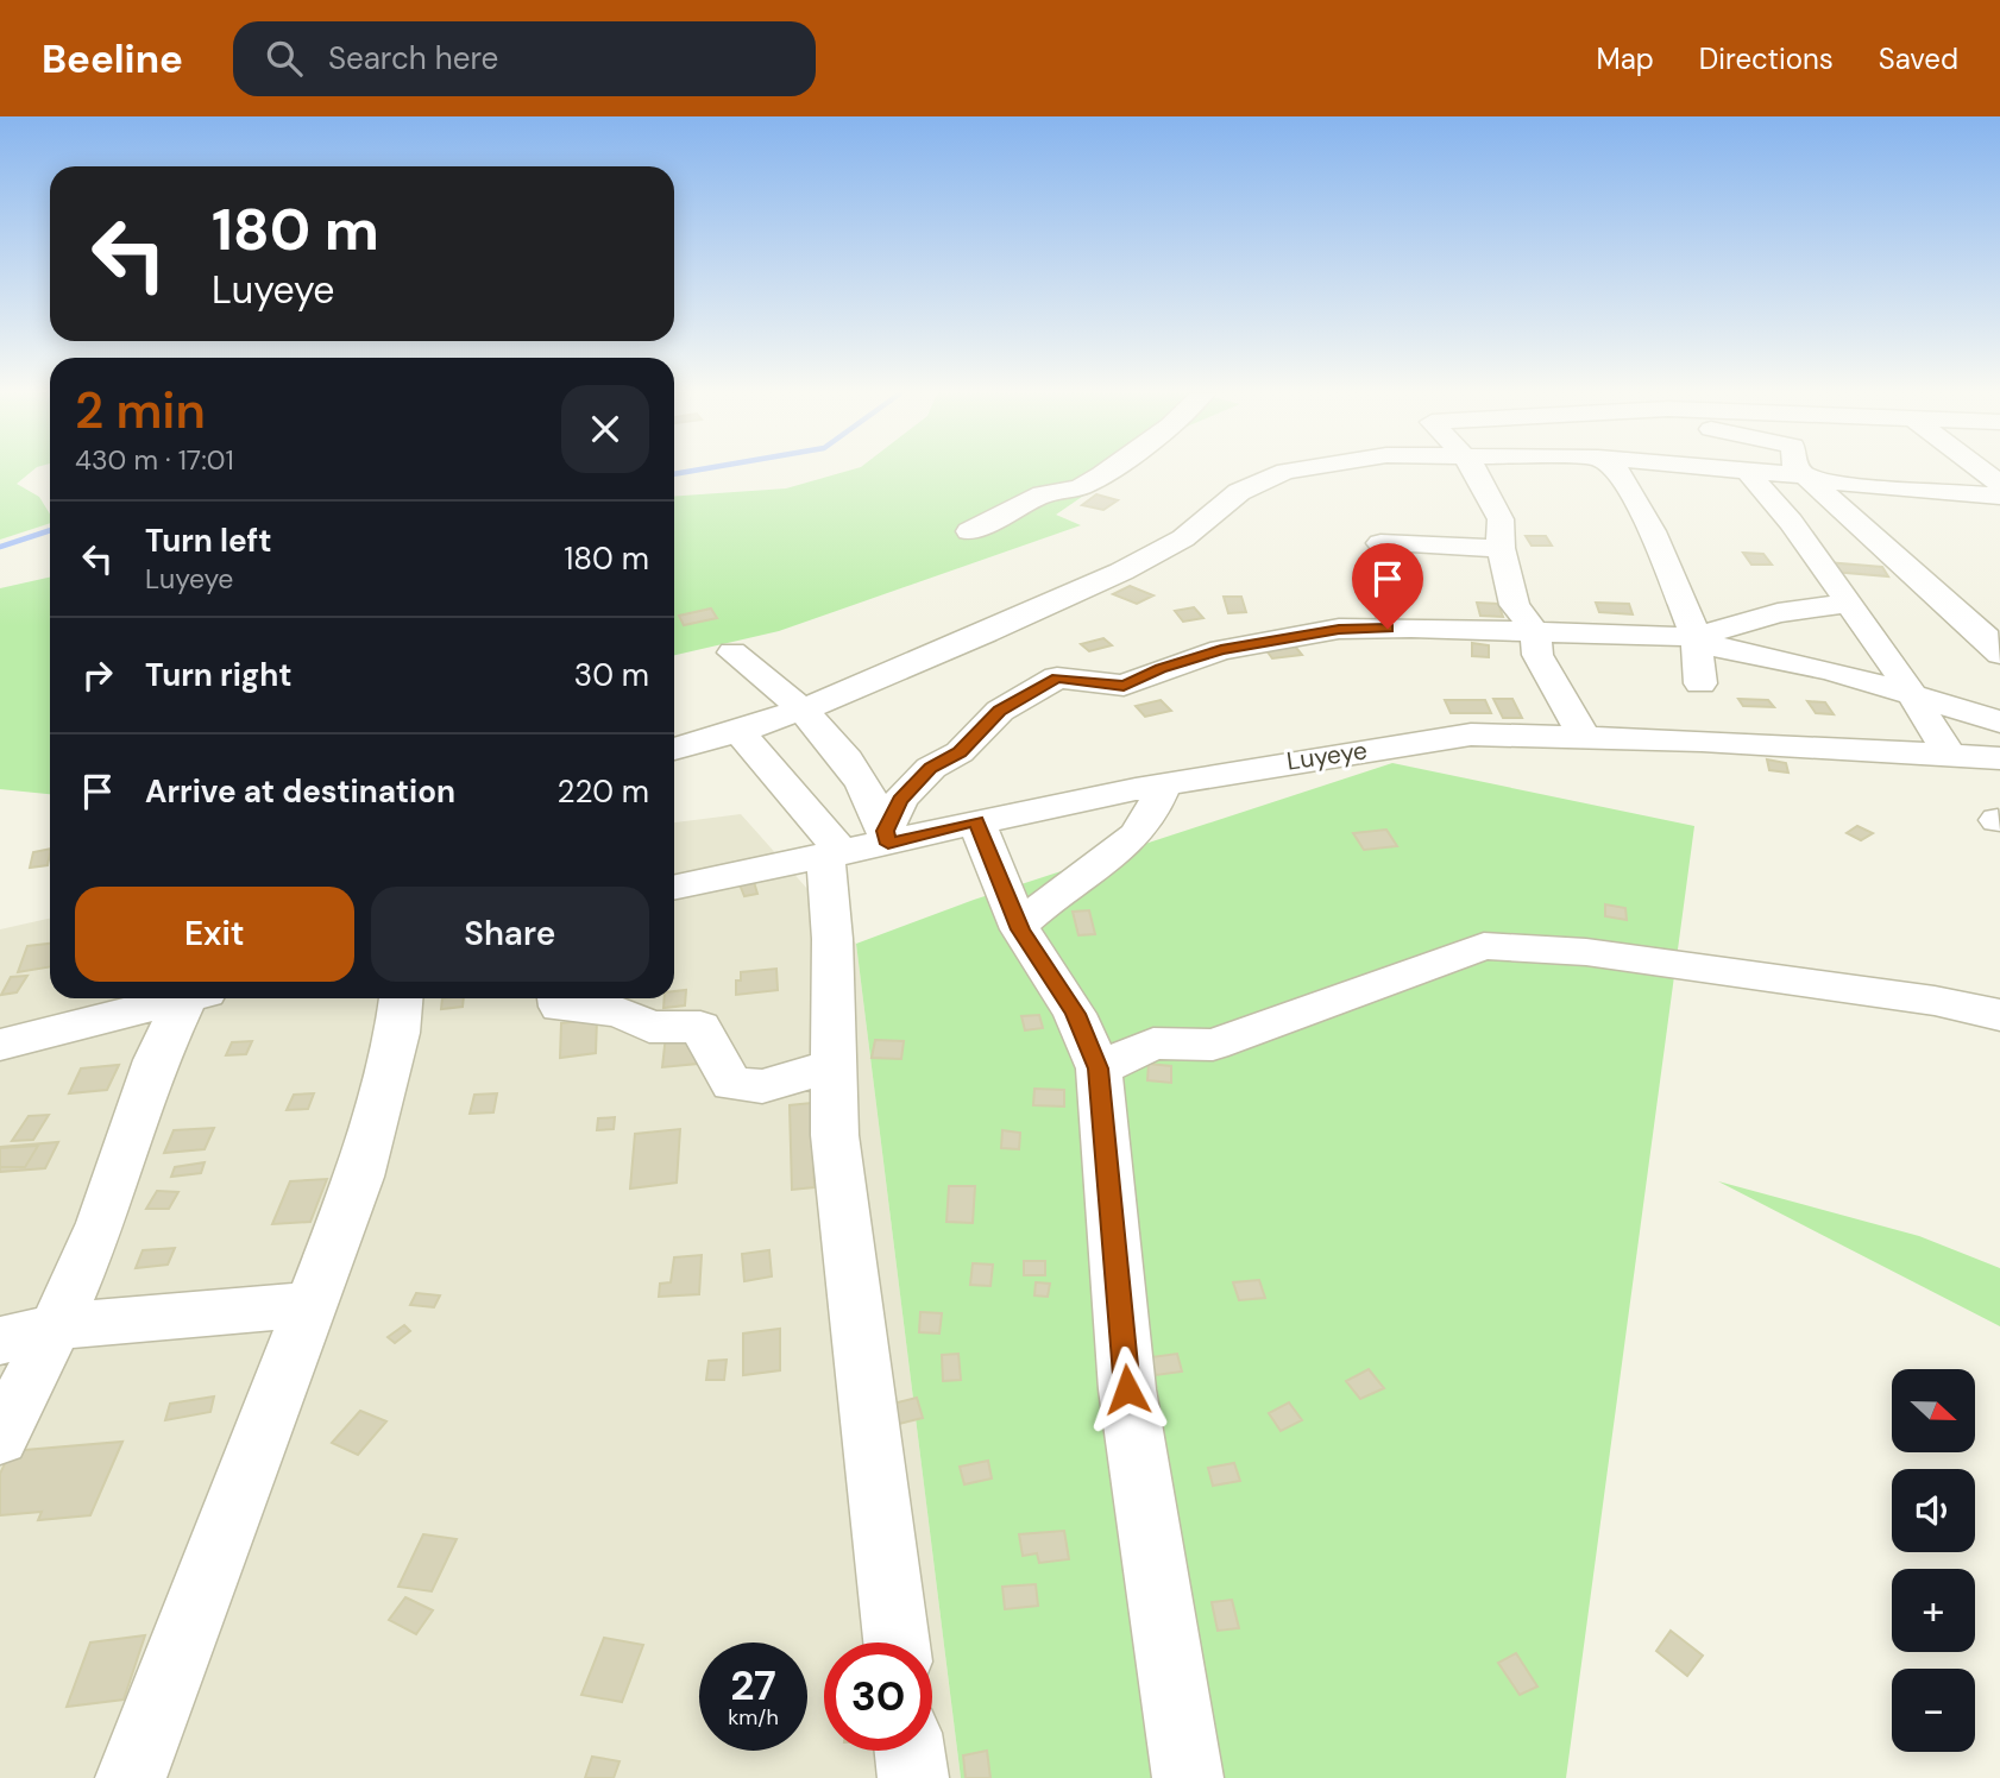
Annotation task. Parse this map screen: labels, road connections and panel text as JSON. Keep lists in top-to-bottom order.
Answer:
{
  "streets": {
    "street": ["Luyeye"]
  },
  "north": "right",
  "page": {
    "header": "Beeline",
    "search": "Search here",
    "nav": ["Map", "Directions", "Saved"],
    "turn": ["180 m", "Luyeye"],
    "heading": ["2 min", "430 m · 17:01"],
    "list": [
      {
        "name": "Turn left",
        "note": "Luyeye",
        "value": "180 m"
      },
      {
        "name": "Turn right",
        "value": "30 m"
      },
      {
        "name": "Arrive at destination",
        "value": "220 m"
      }
    ],
    "buttons": ["Exit", "Share"],
    "map_buttons": ["+", "−"],
    "speed": "27 km/h",
    "limit": "30"
  }
}
